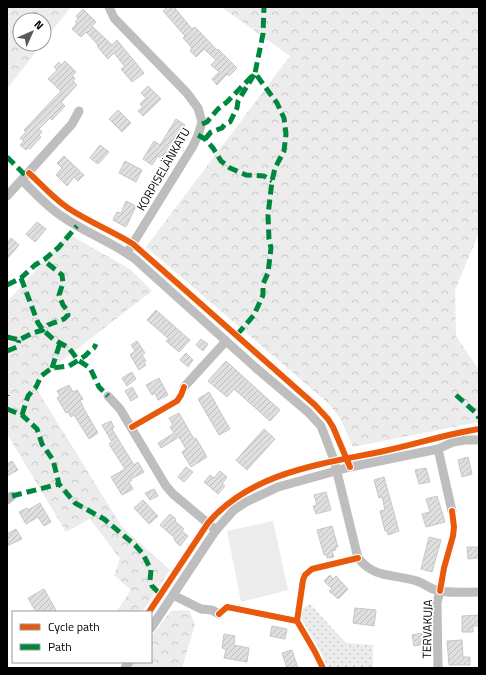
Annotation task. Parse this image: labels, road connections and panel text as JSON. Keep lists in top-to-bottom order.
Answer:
{
  "streets": {
    "street": ["KORPISELÄNKATU", "TERVAKUJA"]
  },
  "legend": ["Cycle path", "Path"],
  "north": "top right"
}
